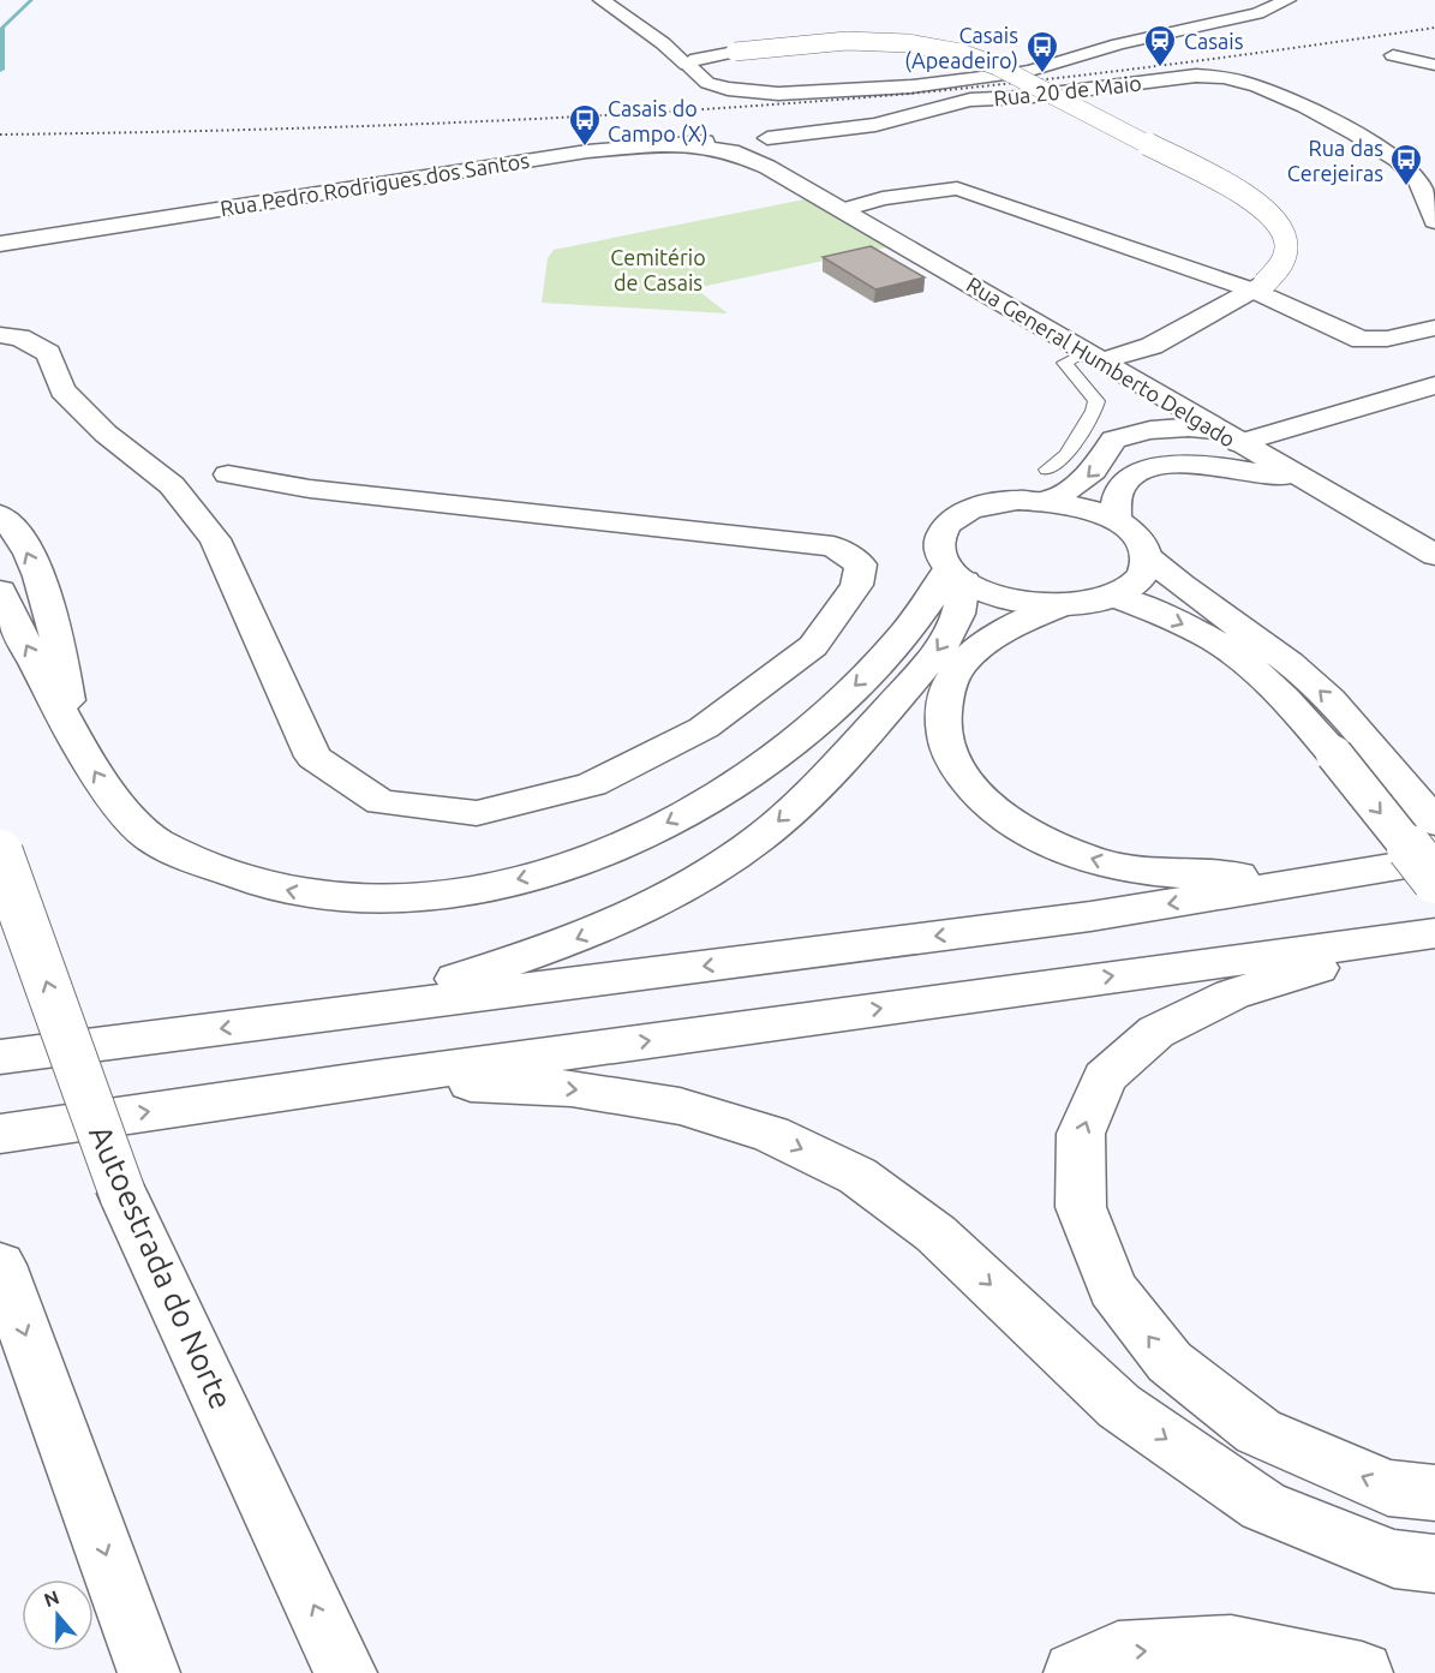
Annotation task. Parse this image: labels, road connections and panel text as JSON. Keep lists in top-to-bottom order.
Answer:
{
  "streets": {
    "main road": [
      "Rua 20 de Maio",
      "Rua Pedro Rodrigues dos Santos",
      "Rua General Humberto Delgado",
      "Autoestrada do Norte"
    ]
  },
  "crossings": [
    ["Rua 20 de Maio", "Rua General Humberto Delgado"],
    ["Rua Pedro Rodrigues dos Santos", "Rua General Humberto Delgado"]
  ],
  "parks": ["Cemitério de Casais"],
  "places": {
    "station": ["Casais"],
    "bus stop": ["Casais (Apeadeiro)", "Casais do Campo (X)", "Rua das Cerejeiras"]
  },
  "north": "top"
}
